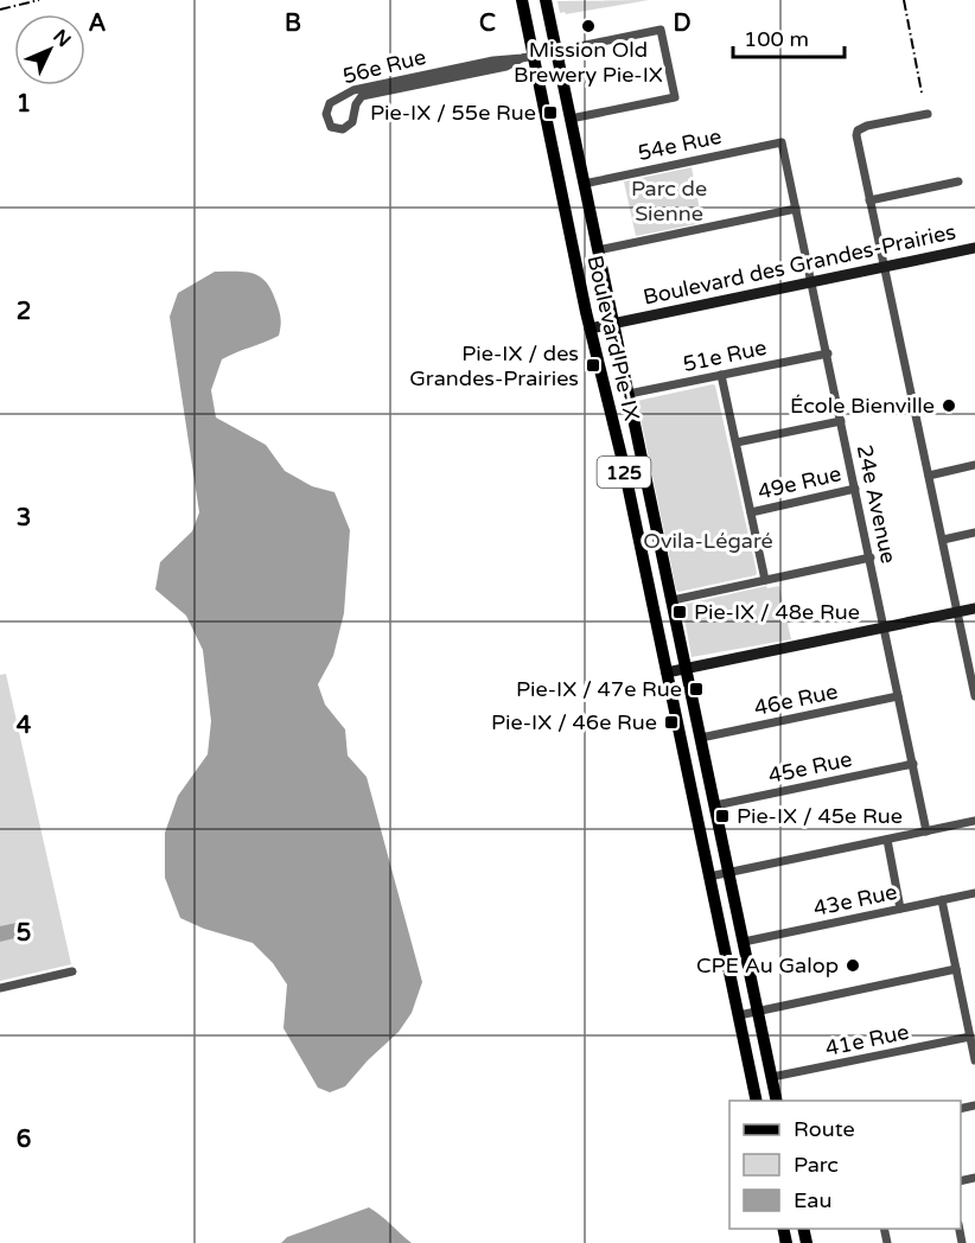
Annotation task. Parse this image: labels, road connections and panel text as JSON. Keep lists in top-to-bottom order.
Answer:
{
  "streets": {
    "main road": ["Boulevard des Grandes-Prairies", "Boulevard Pie-IX", "125"],
    "street": [
      "56e Rue",
      "54e Rue",
      "51e Rue",
      "49e Rue",
      "24e Avenue",
      "46e Rue",
      "45e Rue",
      "43e Rue",
      "41e Rue"
    ]
  },
  "crossings": [
    ["56e Rue", "Boulevard Pie-IX"],
    ["54e Rue", "Boulevard Pie-IX"],
    ["54e Rue", "24e Avenue"],
    ["Boulevard des Grandes-Prairies", "Boulevard Pie-IX"],
    ["Boulevard des Grandes-Prairies", "24e Avenue"],
    ["Boulevard Pie-IX", "51e Rue"],
    ["Boulevard Pie-IX", "46e Rue"],
    ["Boulevard Pie-IX", "45e Rue"],
    ["Boulevard Pie-IX", "43e Rue"],
    ["Boulevard Pie-IX", "41e Rue"],
    ["51e Rue", "24e Avenue"],
    ["49e Rue", "24e Avenue"],
    ["24e Avenue", "46e Rue"],
    ["24e Avenue", "45e Rue"]
  ],
  "parks": ["Parc de Sienne", "Ovila-Légaré"],
  "places": {
    "other": ["Mission Old Brewery Pie-IX", "École Bienville", "CPE Au Galop"],
    "transit": [
      "Pie-IX / 55e Rue",
      "Pie-IX / des Grandes-Prairies",
      "Pie-IX / 48e Rue",
      "Pie-IX / 47e Rue",
      "Pie-IX / 46e Rue",
      "Pie-IX / 45e Rue"
    ]
  },
  "legend": ["Route", "Parc", "Eau"],
  "scale_bar": "100 m",
  "north": "top right",
  "grid": {
    "columns": [
      "A",
      "B",
      "C",
      "D"
    ],
    "rows": [
      "1",
      "2",
      "3",
      "4",
      "5",
      "6"
    ]
  }
}
